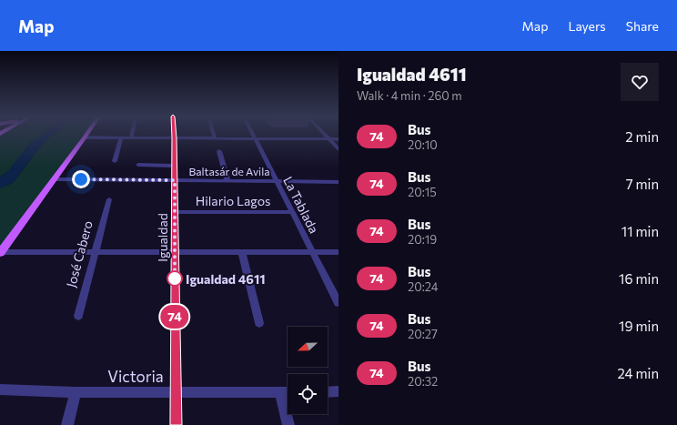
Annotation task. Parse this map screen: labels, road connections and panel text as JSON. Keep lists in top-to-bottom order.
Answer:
{
  "streets": {
    "street": [
      "Baltasár de Avila",
      "Hilario Lagos",
      "La Tablada",
      "Igualdad",
      "José Cabero",
      "Victoria"
    ]
  },
  "crossings": [
    ["Baltasár de Avila", "La Tablada"],
    ["Baltasár de Avila", "Igualdad"],
    ["Hilario Lagos", "La Tablada"],
    ["Hilario Lagos", "Igualdad"],
    ["Igualdad", "Victoria"]
  ],
  "places": ["Igualdad 4611"],
  "lines": ["bus line 74"],
  "north": "left",
  "page": {
    "header": "Map",
    "nav": ["Map", "Layers", "Share"],
    "on_map": "74",
    "heading": ["Igualdad 4611", "Walk · 4 min · 260 m"],
    "list": [
      {
        "mark": "74",
        "name": "Bus",
        "note": "20:10",
        "value": "2 min"
      },
      {
        "mark": "74",
        "name": "Bus",
        "note": "20:15",
        "value": "7 min"
      },
      {
        "mark": "74",
        "name": "Bus",
        "note": "20:19",
        "value": "11 min"
      },
      {
        "mark": "74",
        "name": "Bus",
        "note": "20:24",
        "value": "16 min"
      },
      {
        "mark": "74",
        "name": "Bus",
        "note": "20:27",
        "value": "19 min"
      },
      {
        "mark": "74",
        "name": "Bus",
        "note": "20:32",
        "value": "24 min"
      }
    ]
  }
}
